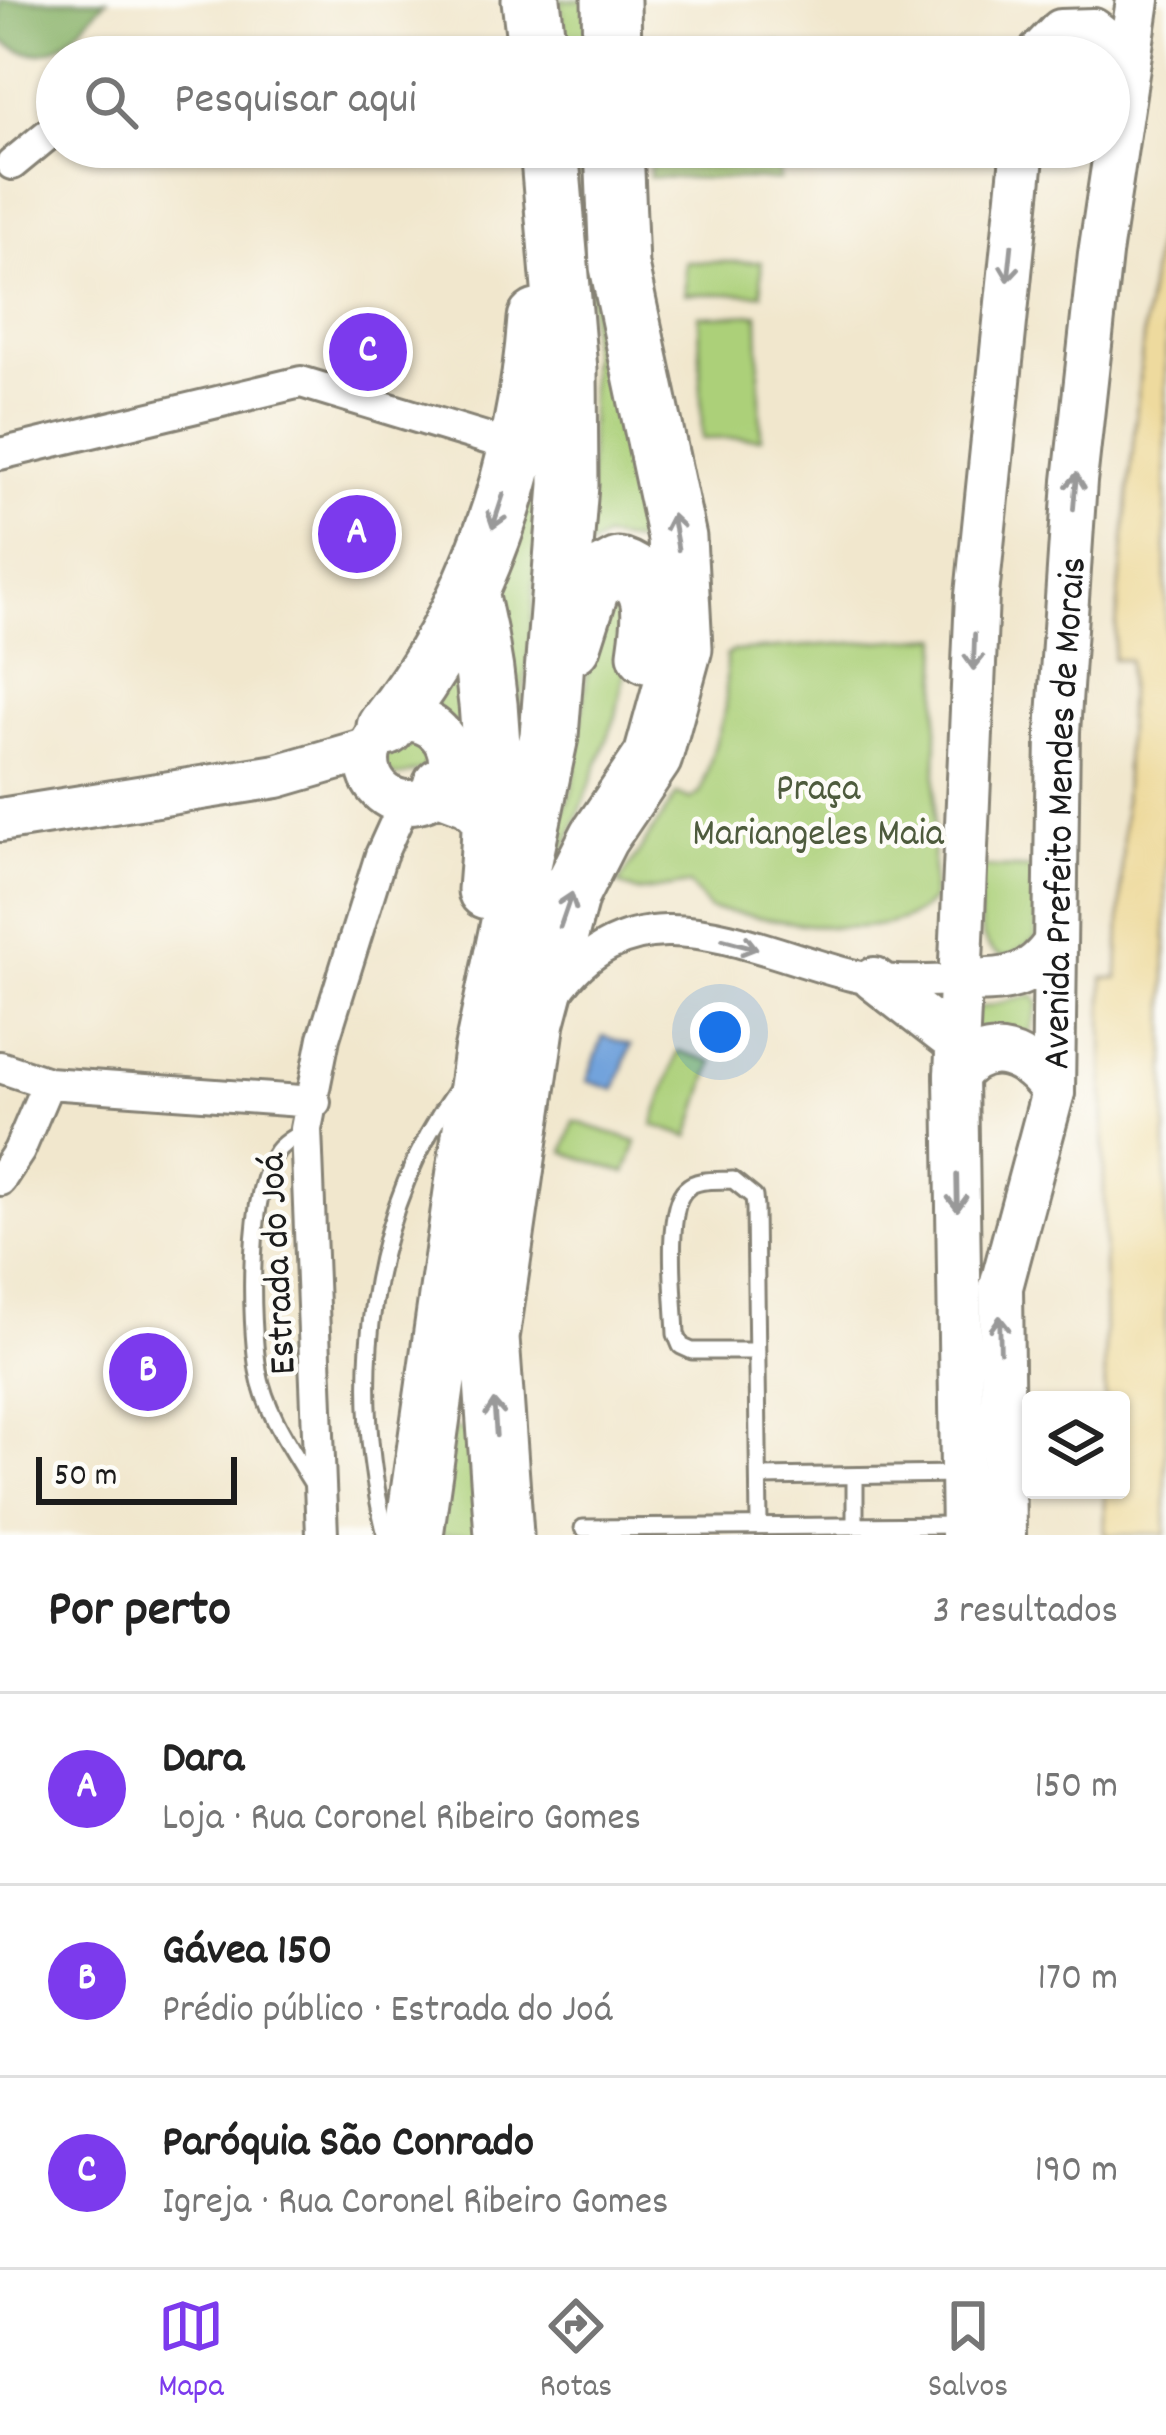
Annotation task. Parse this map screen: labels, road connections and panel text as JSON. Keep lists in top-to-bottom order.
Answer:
{
  "streets": {
    "street": ["Avenida Prefeito Mendes de Morais", "Estrada do Joá"]
  },
  "parks": ["Praça Mariangeles Maia"],
  "scale_bar": "50 m",
  "page": {
    "search": "Pesquisar aqui",
    "pins": ["C", "A", "B"],
    "scale": "50 m",
    "heading": ["Por perto", "3 resultados"],
    "list": [
      {
        "mark": "A",
        "name": "Dara",
        "note": "Loja · Rua Coronel Ribeiro Gomes",
        "value": "150 m"
      },
      {
        "mark": "B",
        "name": "Gávea 150",
        "note": "Prédio público · Estrada do Joá",
        "value": "170 m"
      },
      {
        "mark": "C",
        "name": "Paróquia São Conrado",
        "note": "Igreja · Rua Coronel Ribeiro Gomes",
        "value": "190 m"
      }
    ],
    "nav": ["Mapa", "Rotas", "Salvos"]
  }
}
